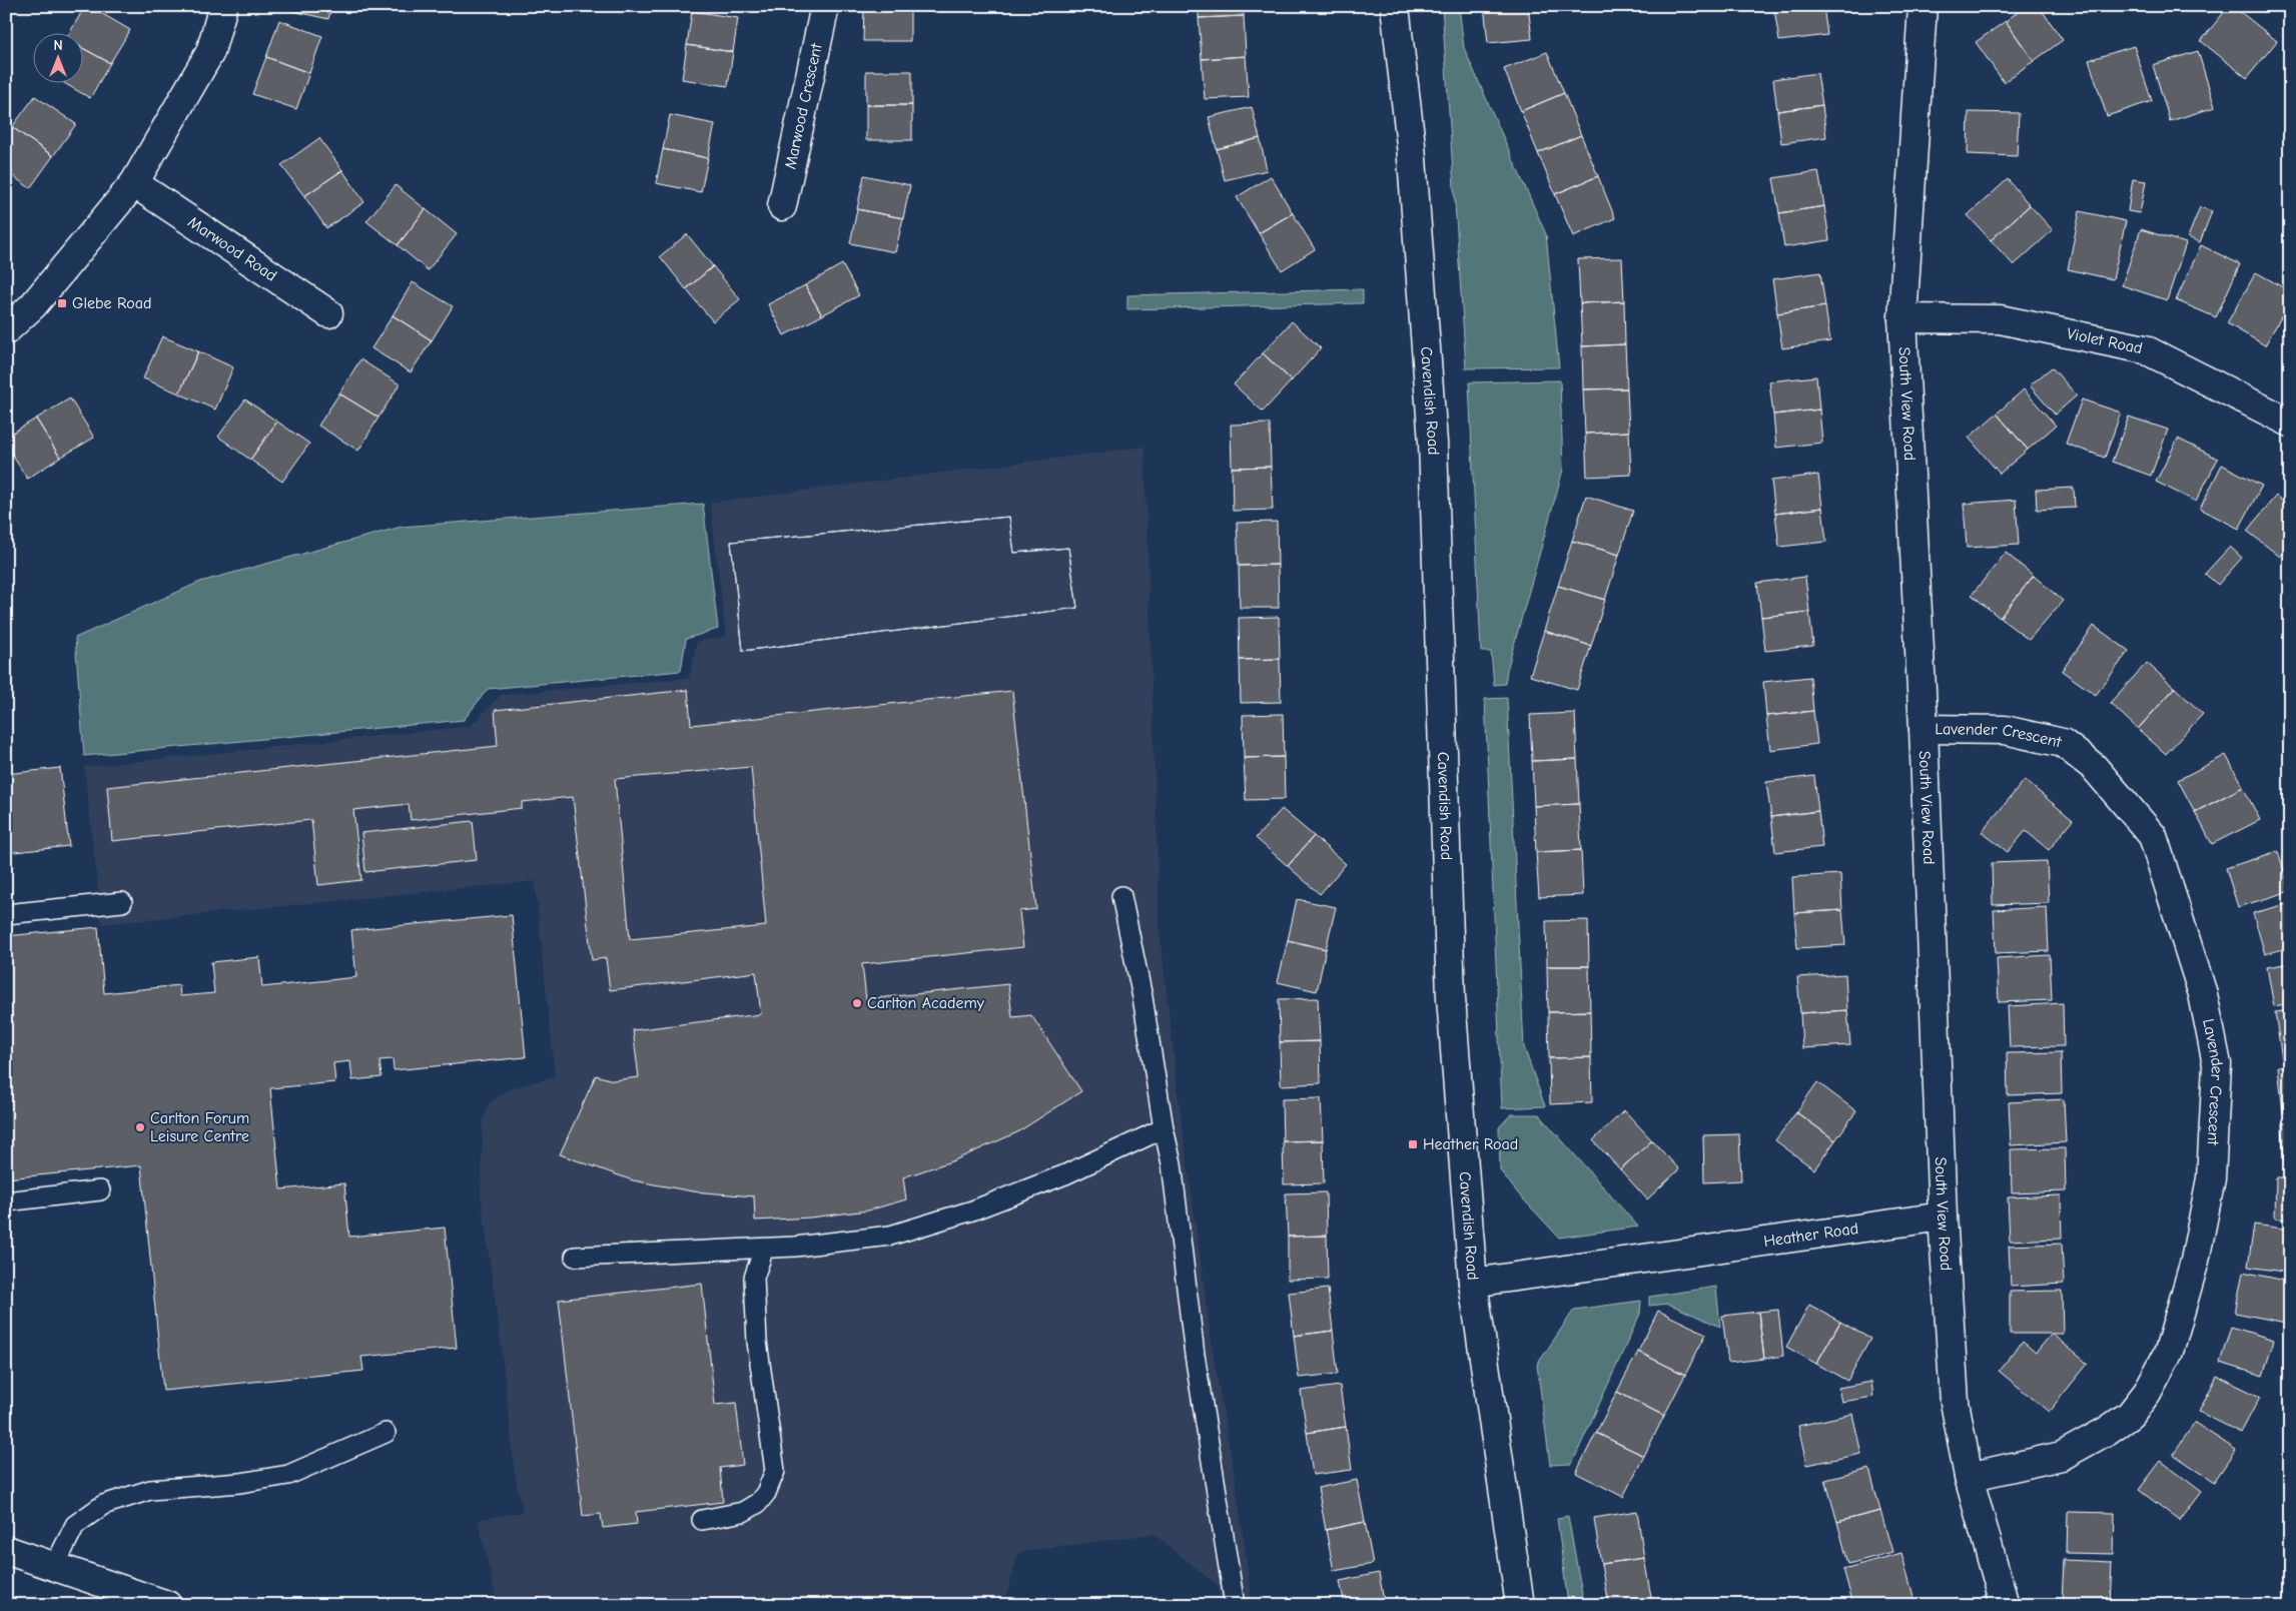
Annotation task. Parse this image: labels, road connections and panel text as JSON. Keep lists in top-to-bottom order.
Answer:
{
  "streets": {
    "street": [
      "Marwood Crescent",
      "Marwood Road",
      "Violet Road",
      "Cavendish Road",
      "South View Road",
      "Lavender Crescent",
      "Heather Road"
    ]
  },
  "crossings": [
    ["Violet Road", "South View Road"],
    ["Cavendish Road", "Heather Road"],
    ["South View Road", "Lavender Crescent"],
    ["South View Road", "Heather Road"]
  ],
  "places": {
    "transit": ["Glebe Road", "Heather Road"],
    "other": ["Carlton Academy", "Carlton Forum Leisure Centre"]
  },
  "north": "top"
}
